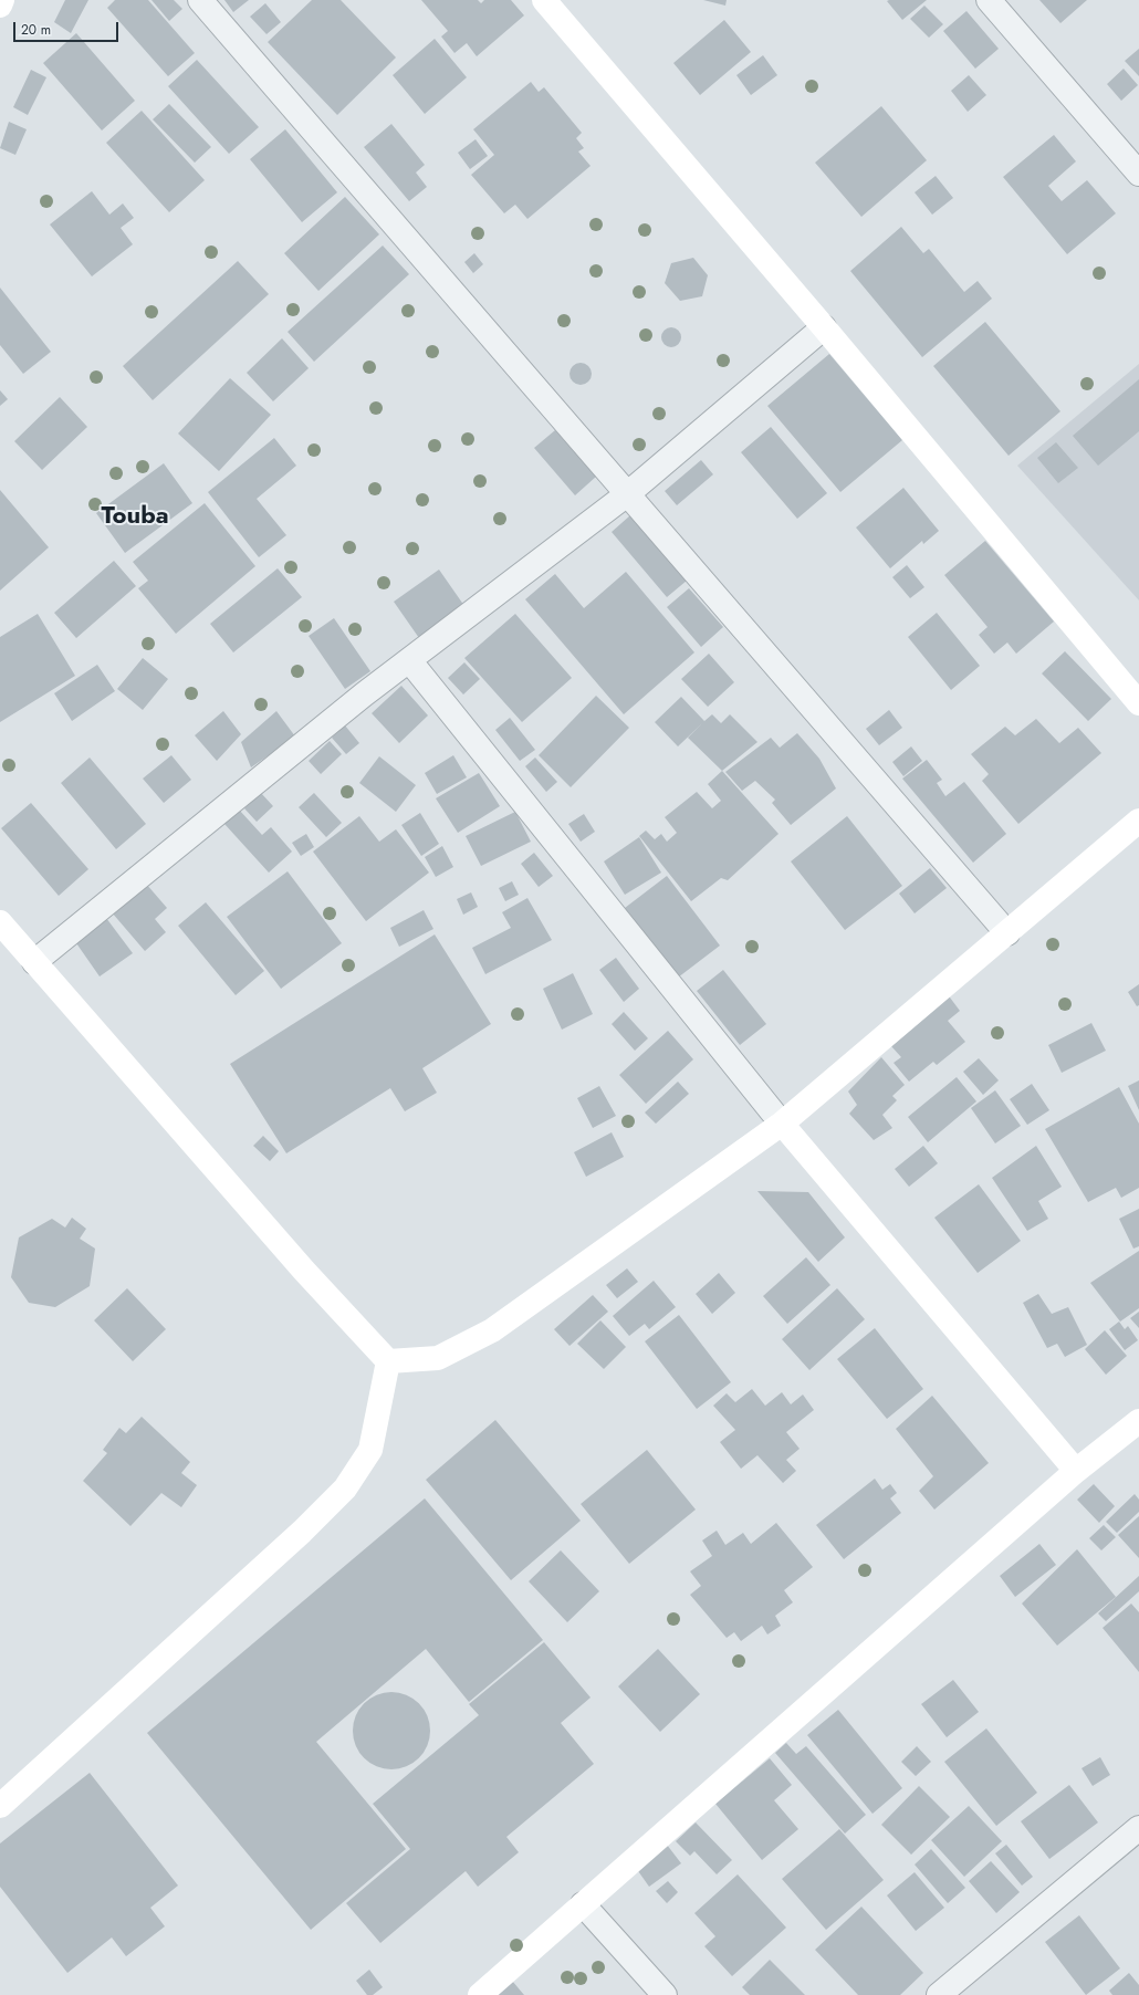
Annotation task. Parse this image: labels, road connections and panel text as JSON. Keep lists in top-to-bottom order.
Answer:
{
  "districts": ["Touba"],
  "scale_bar": "20 m"
}
